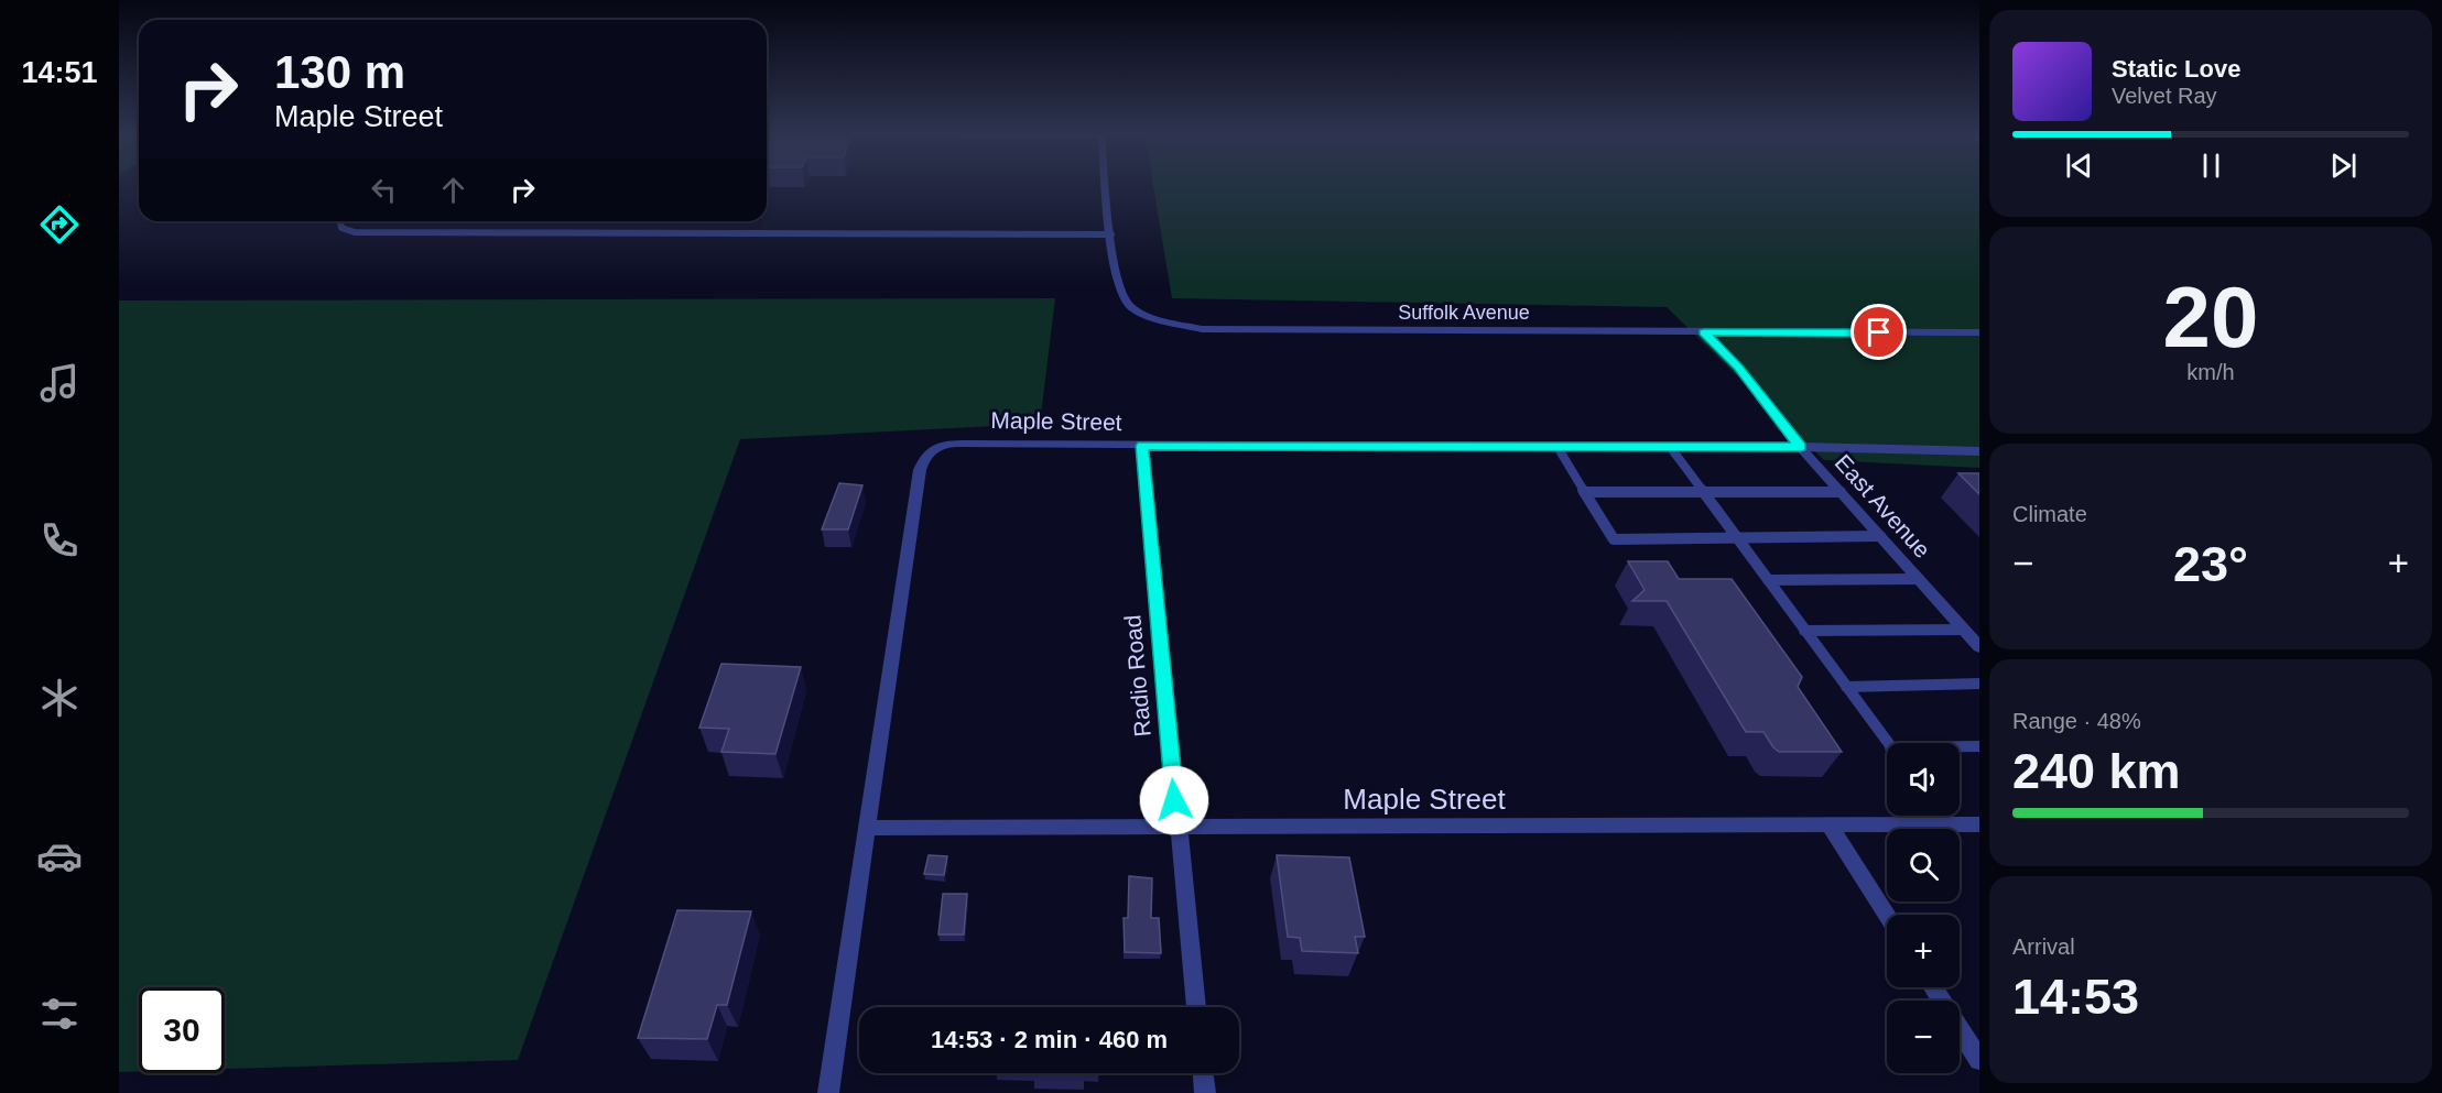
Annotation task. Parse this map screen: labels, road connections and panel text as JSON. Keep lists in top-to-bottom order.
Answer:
{
  "streets": {
    "street": [
      "Suffolk Avenue",
      "Maple Street",
      "East Avenue",
      "Radio Road"
    ]
  },
  "crossings": [
    ["Suffolk Avenue", "East Avenue"],
    ["Maple Street", "East Avenue"],
    ["Maple Street", "Radio Road"]
  ],
  "page": {
    "tabs": "14:51",
    "turn": ["130 m", "Maple Street"],
    "song": ["Static Love", "Velvet Ray"],
    "tile": [
      ["20", "km/h"],
      "Climate",
      ["Range · 48%", "240 km"],
      ["Arrival", "14:53"]
    ],
    "heat": ["−", "23°", "+"],
    "map_buttons": ["+", "−"],
    "limit": "30",
    "trip": "14:53 · 2 min · 460 m"
  }
}
